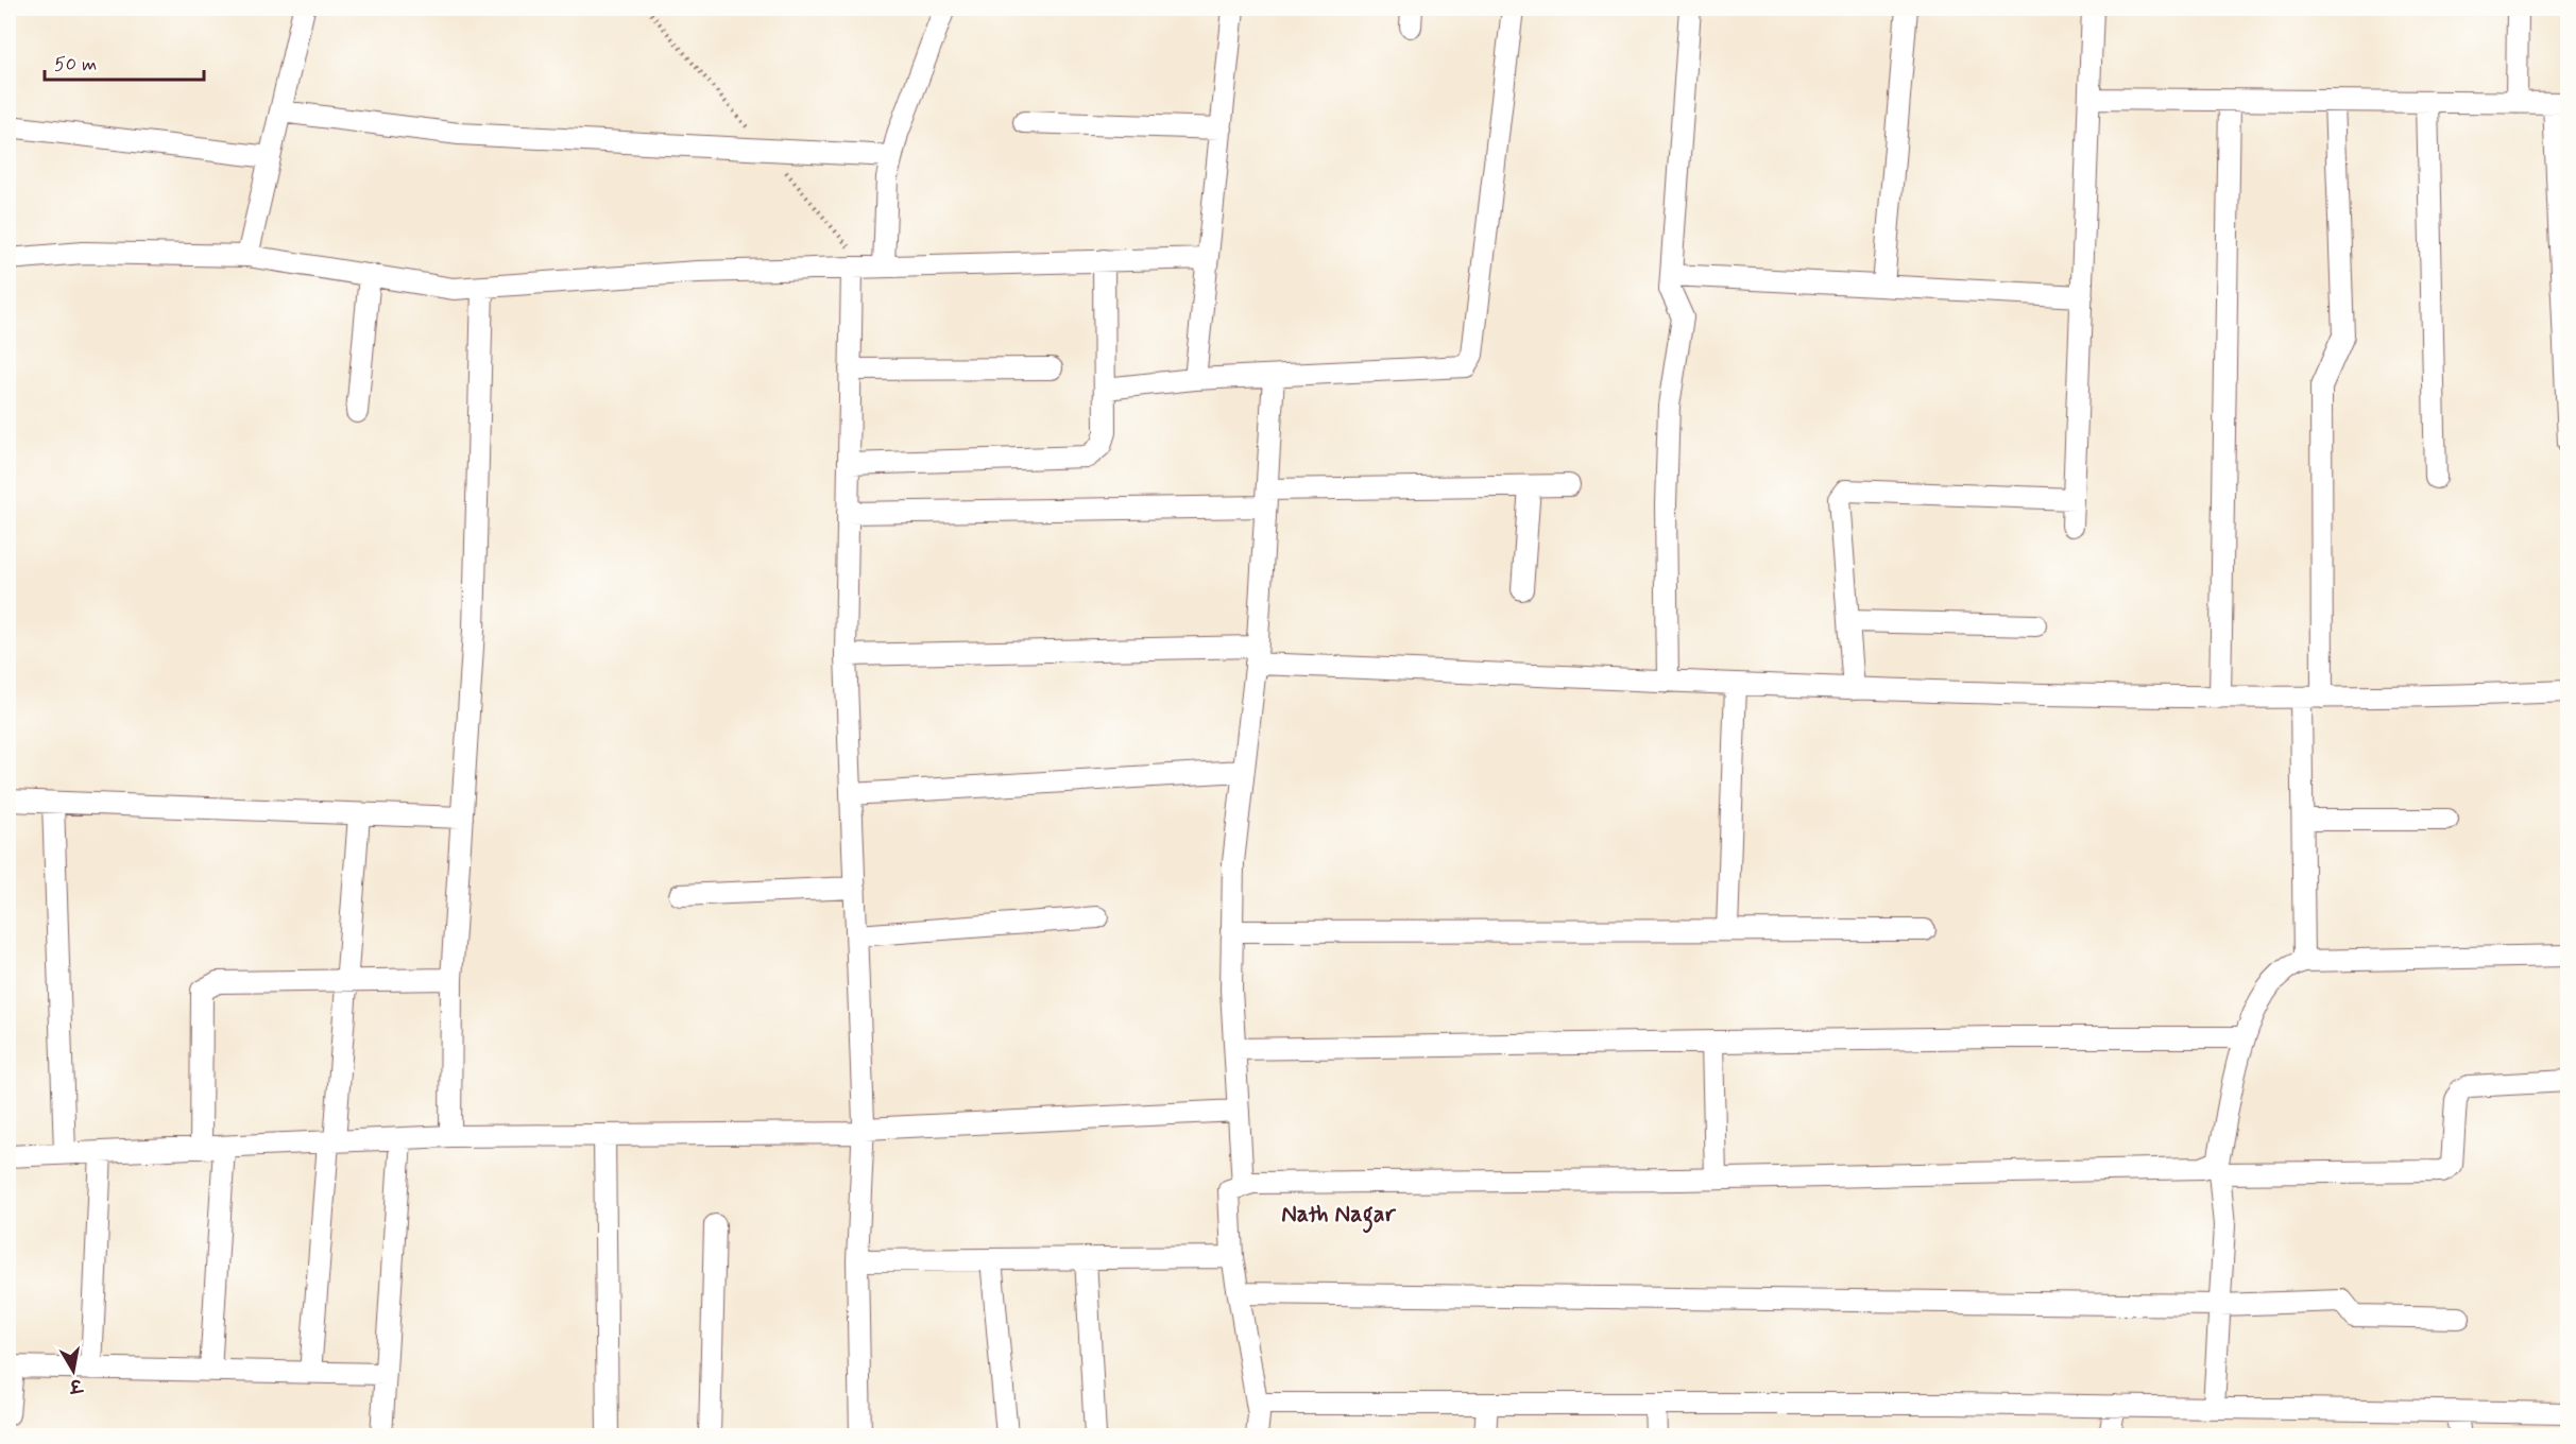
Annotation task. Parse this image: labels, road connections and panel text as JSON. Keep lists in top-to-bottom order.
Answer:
{
  "districts": ["Nath Nagar"],
  "scale_bar": "50 m",
  "north": "bottom"
}
